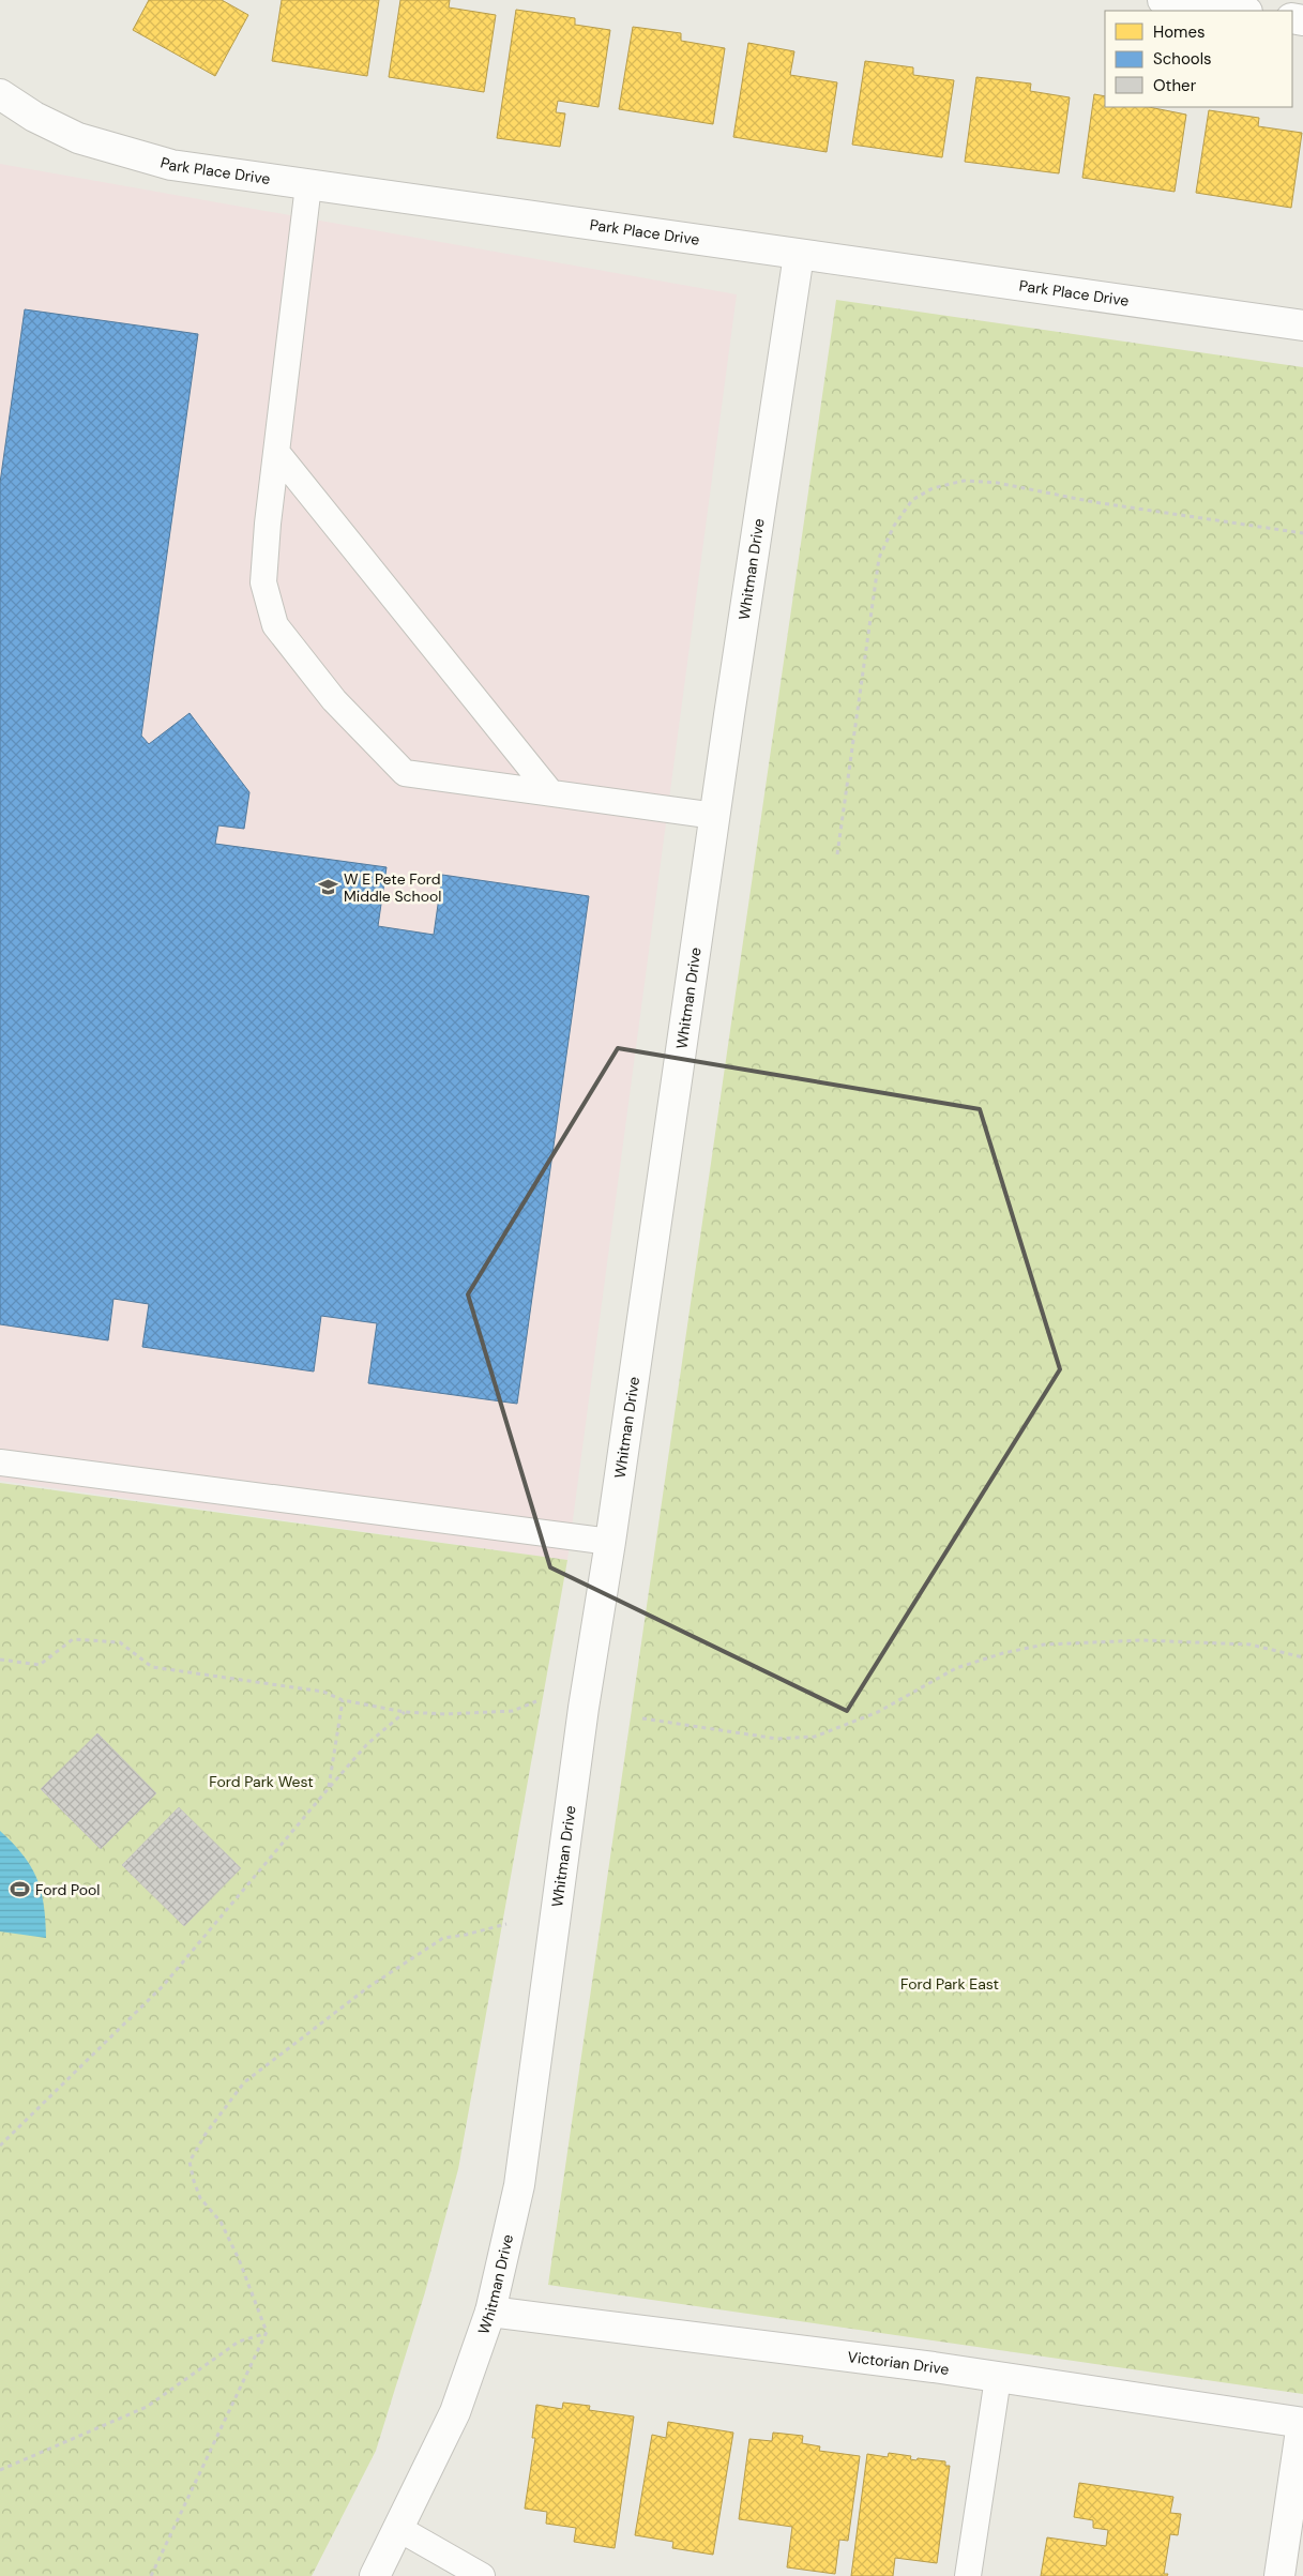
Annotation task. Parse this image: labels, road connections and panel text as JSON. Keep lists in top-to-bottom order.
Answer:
{
  "streets": {
    "street": ["Park Place Drive", "Whitman Drive", "Victorian Drive"]
  },
  "crossings": [
    ["Park Place Drive", "Whitman Drive"],
    ["Whitman Drive", "Victorian Drive"]
  ],
  "parks": ["Ford Park West", "Ford Park East"],
  "places": {
    "school or university": ["W E Pete Ford Middle School"],
    "sports": ["Ford Pool"]
  },
  "legend": ["Homes", "Schools", "Other"]
}
